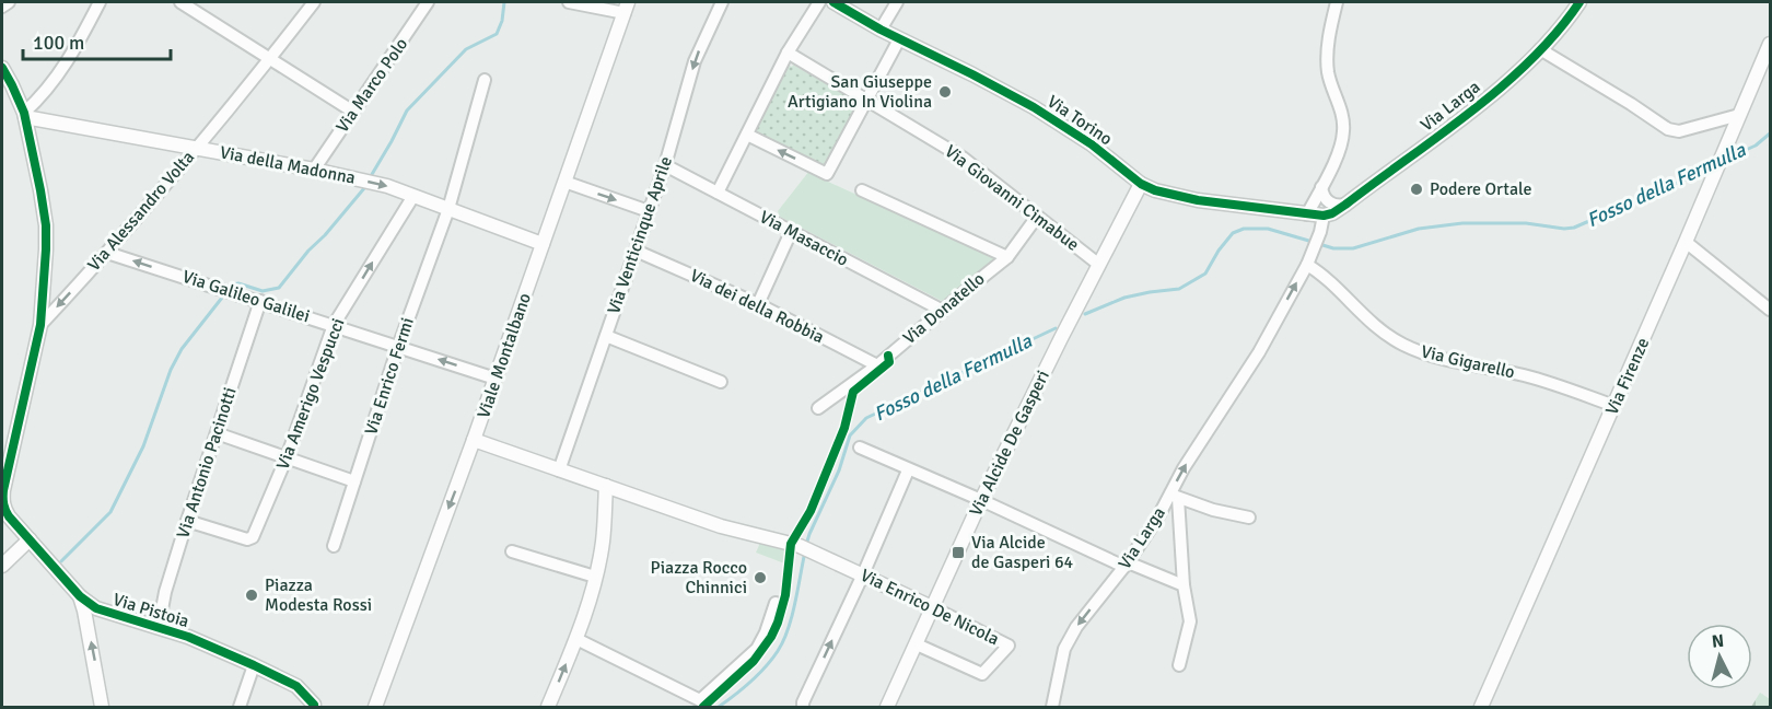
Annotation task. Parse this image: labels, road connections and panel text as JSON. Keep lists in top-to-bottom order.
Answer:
{
  "streets": {
    "street": [
      "Via Marco Polo",
      "Via Larga",
      "Via Torino",
      "Via della Madonna",
      "Via Giovanni Cimabue",
      "Via Alessandro Volta",
      "Via Venticinque Aprile",
      "Via Masaccio",
      "Via Galileo Galilei",
      "Via dei della Robbia",
      "Via Donatello",
      "Viale Montalbano",
      "Via Gigarello",
      "Via Enrico Fermi",
      "Via Firenze",
      "Via Amerigo Vespucci",
      "Via Alcide De Gasperi",
      "Via Antonio Pacinotti",
      "Via Enrico De Nicola",
      "Via Pistoia"
    ]
  },
  "crossings": [
    ["Via Marco Polo", "Via della Madonna"],
    ["Via Larga", "Via Torino"],
    ["Via Larga", "Via Gigarello"],
    ["Via Torino", "Via Alcide De Gasperi"],
    ["Via della Madonna", "Via Alessandro Volta"],
    ["Via della Madonna", "Viale Montalbano"],
    ["Via della Madonna", "Via Enrico Fermi"],
    ["Via della Madonna", "Via Amerigo Vespucci"],
    ["Via della Madonna", "Via Pistoia"],
    ["Via Giovanni Cimabue", "Via Donatello"],
    ["Via Giovanni Cimabue", "Via Alcide De Gasperi"],
    ["Via Alessandro Volta", "Via Galileo Galilei"],
    ["Via Alessandro Volta", "Via Pistoia"],
    ["Via Venticinque Aprile", "Via Masaccio"],
    ["Via Venticinque Aprile", "Via dei della Robbia"],
    ["Via Venticinque Aprile", "Via Enrico De Nicola"],
    ["Via Masaccio", "Via Donatello"],
    ["Via Galileo Galilei", "Viale Montalbano"],
    ["Via Galileo Galilei", "Via Enrico Fermi"],
    ["Via Galileo Galilei", "Via Amerigo Vespucci"],
    ["Via Galileo Galilei", "Via Antonio Pacinotti"],
    ["Via dei della Robbia", "Via Donatello"],
    ["Viale Montalbano", "Via Enrico De Nicola"],
    ["Via Gigarello", "Via Firenze"],
    ["Via Amerigo Vespucci", "Via Antonio Pacinotti"],
    ["Via Alcide De Gasperi", "Via Enrico De Nicola"],
    ["Via Antonio Pacinotti", "Via Pistoia"]
  ],
  "one_way": ["Via Galileo Galilei", "Viale Montalbano"],
  "water": ["Fosso della Fermulla"],
  "places": {
    "other": [
      "San Giuseppe Artigiano In Violina",
      "Podere Ortale",
      "Piazza Rocco Chinnici",
      "Piazza Modesta Rossi"
    ],
    "transit": ["Via Alcide de Gasperi 64"]
  },
  "scale_bar": "100 m",
  "north": "top"
}
